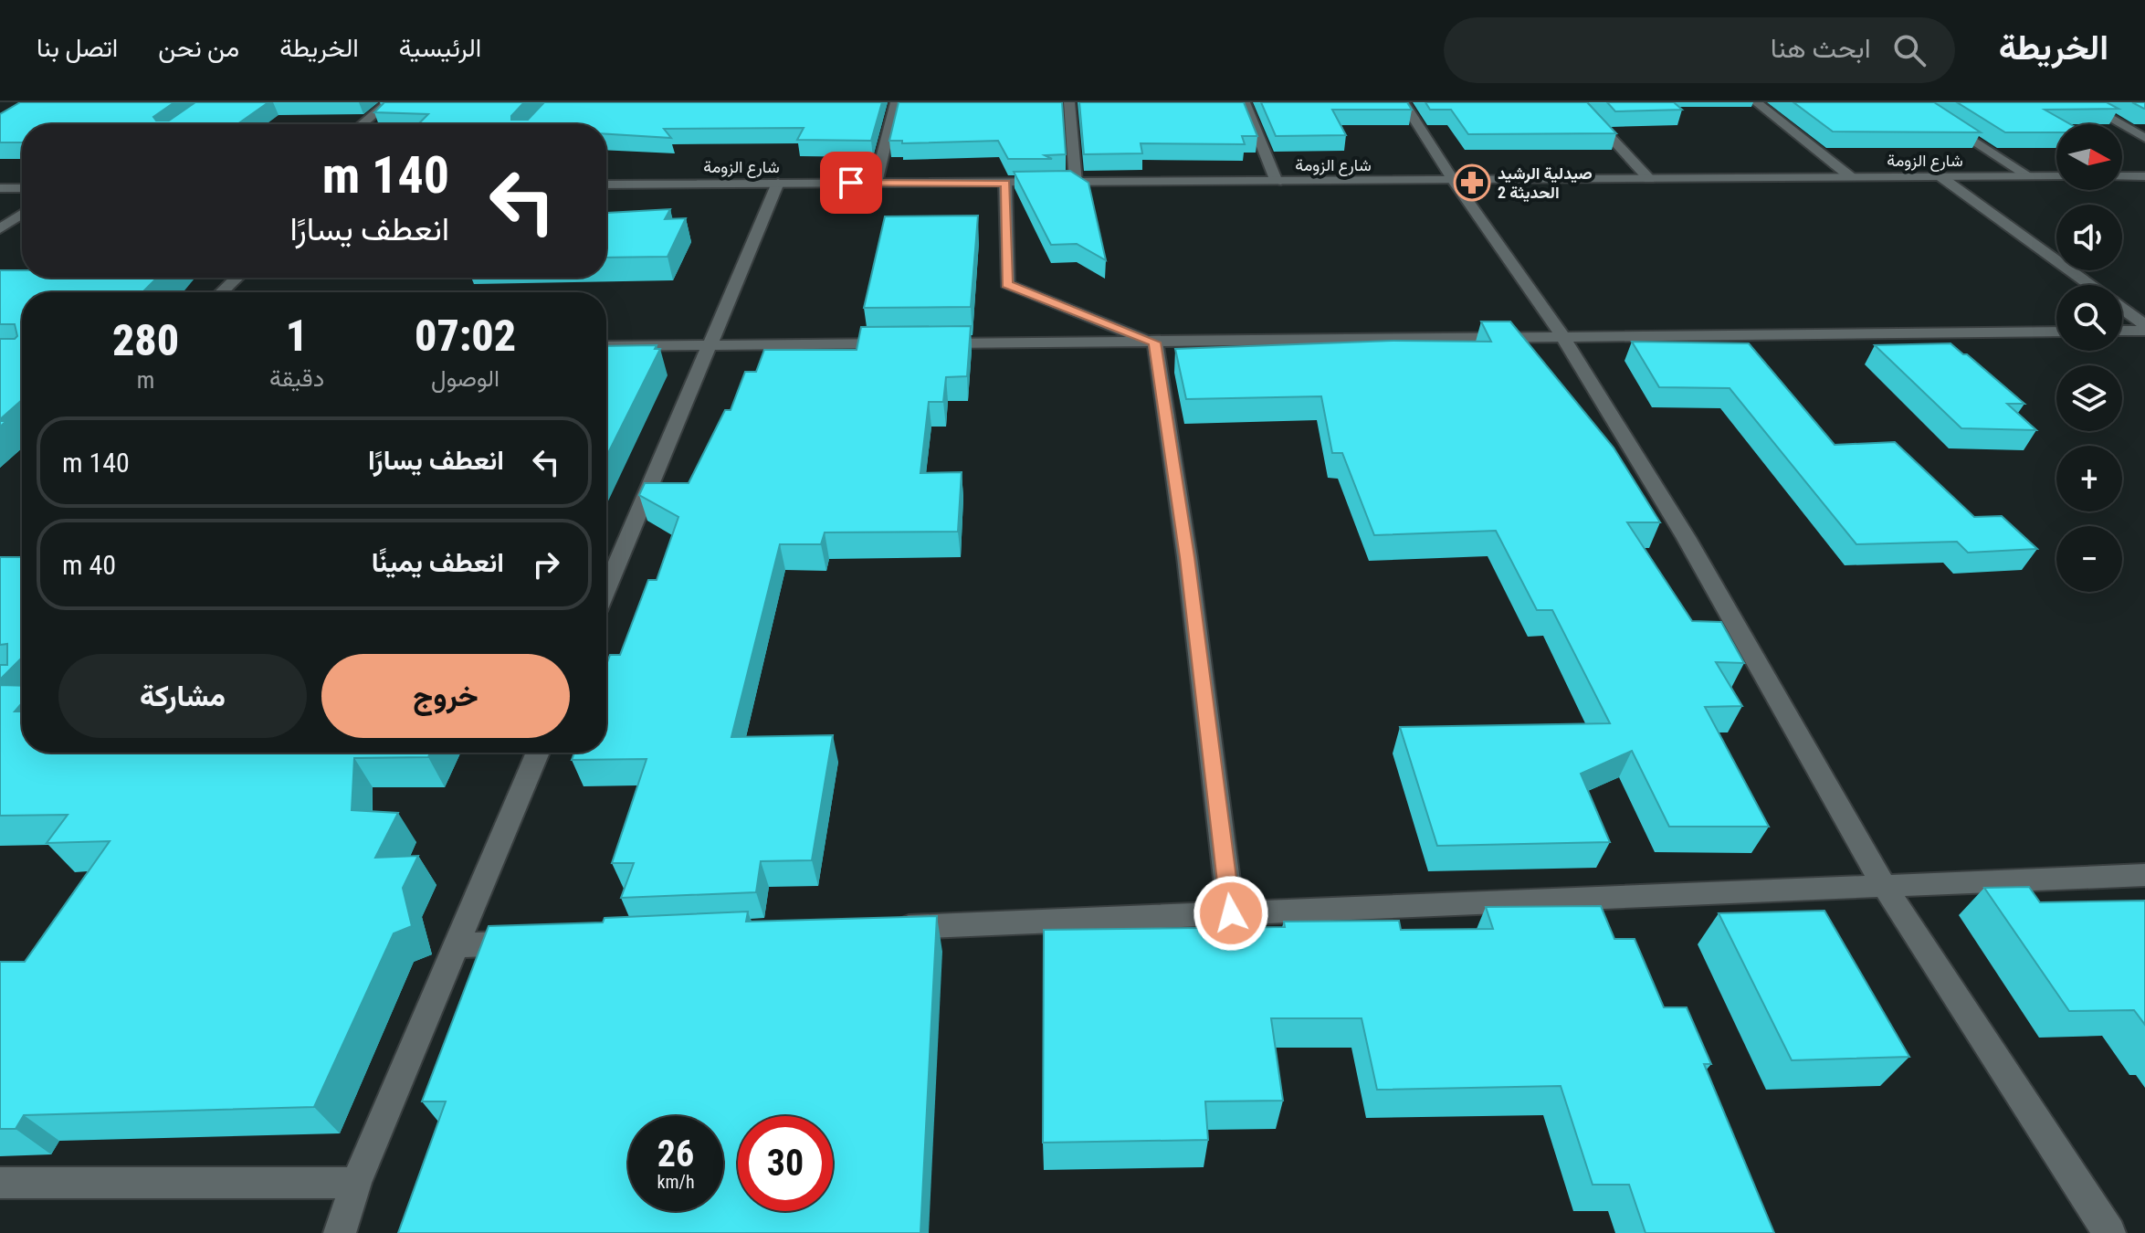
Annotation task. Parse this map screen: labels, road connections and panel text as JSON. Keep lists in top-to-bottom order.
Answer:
{
  "streets": {
    "street": ["شارع الزومة"]
  },
  "places": {
    "pharmacy": ["صيدلية الرشيد الحديثة 2"]
  },
  "north": "right",
  "page": {
    "header": "الخريطة",
    "search": "ابحث هنا",
    "nav": [
      "الرئيسية",
      "الخريطة",
      "من نحن",
      "اتصل بنا"
    ],
    "map_buttons": ["+", "−"],
    "turn": ["140 m", "انعطف يسارًا"],
    "eta": [
      "07:02",
      "الوصول",
      "1",
      "دقيقة",
      "280",
      "m"
    ],
    "list": [
      {
        "name": "انعطف يسارًا",
        "value": "140 m"
      },
      {
        "name": "انعطف يمينًا",
        "value": "40 m"
      }
    ],
    "buttons": ["خروج", "مشاركة"],
    "speed": "26 km/h",
    "limit": "30"
  }
}
